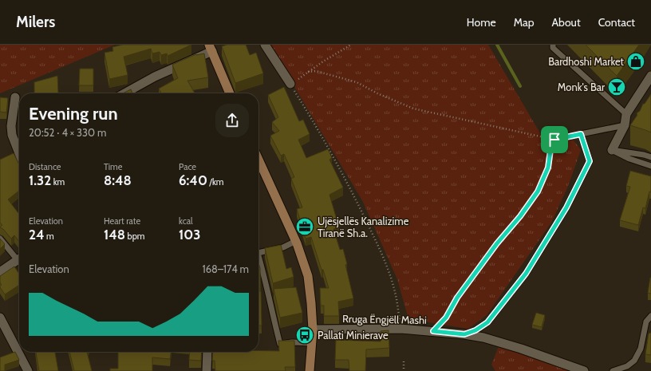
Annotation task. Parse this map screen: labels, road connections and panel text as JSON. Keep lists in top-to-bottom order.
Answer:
{
  "streets": {
    "street": ["Rruga Ëngjëll Mashi"]
  },
  "places": {
    "shop": ["Bardhoshi Market"],
    "bar": ["Monk's Bar"],
    "office": ["Ujësjellës Kanalizime Tiranë Sh.a."],
    "bus stop": ["Pallati Minierave"]
  },
  "page": {
    "header": "Milers",
    "nav": [
      "Home",
      "Map",
      "About",
      "Contact"
    ],
    "heading": ["Evening run", "20:52 · 4 × 330 m"],
    "stats": [
      ["Distance", "1.32 km"],
      ["Time", "8:48"],
      ["Pace", "6:40 /km"],
      ["Elevation", "24 m"],
      ["Heart rate", "148 bpm"],
      ["kcal", "103"]
    ],
    "chart": ["Elevation", "168–174 m"]
  }
}
